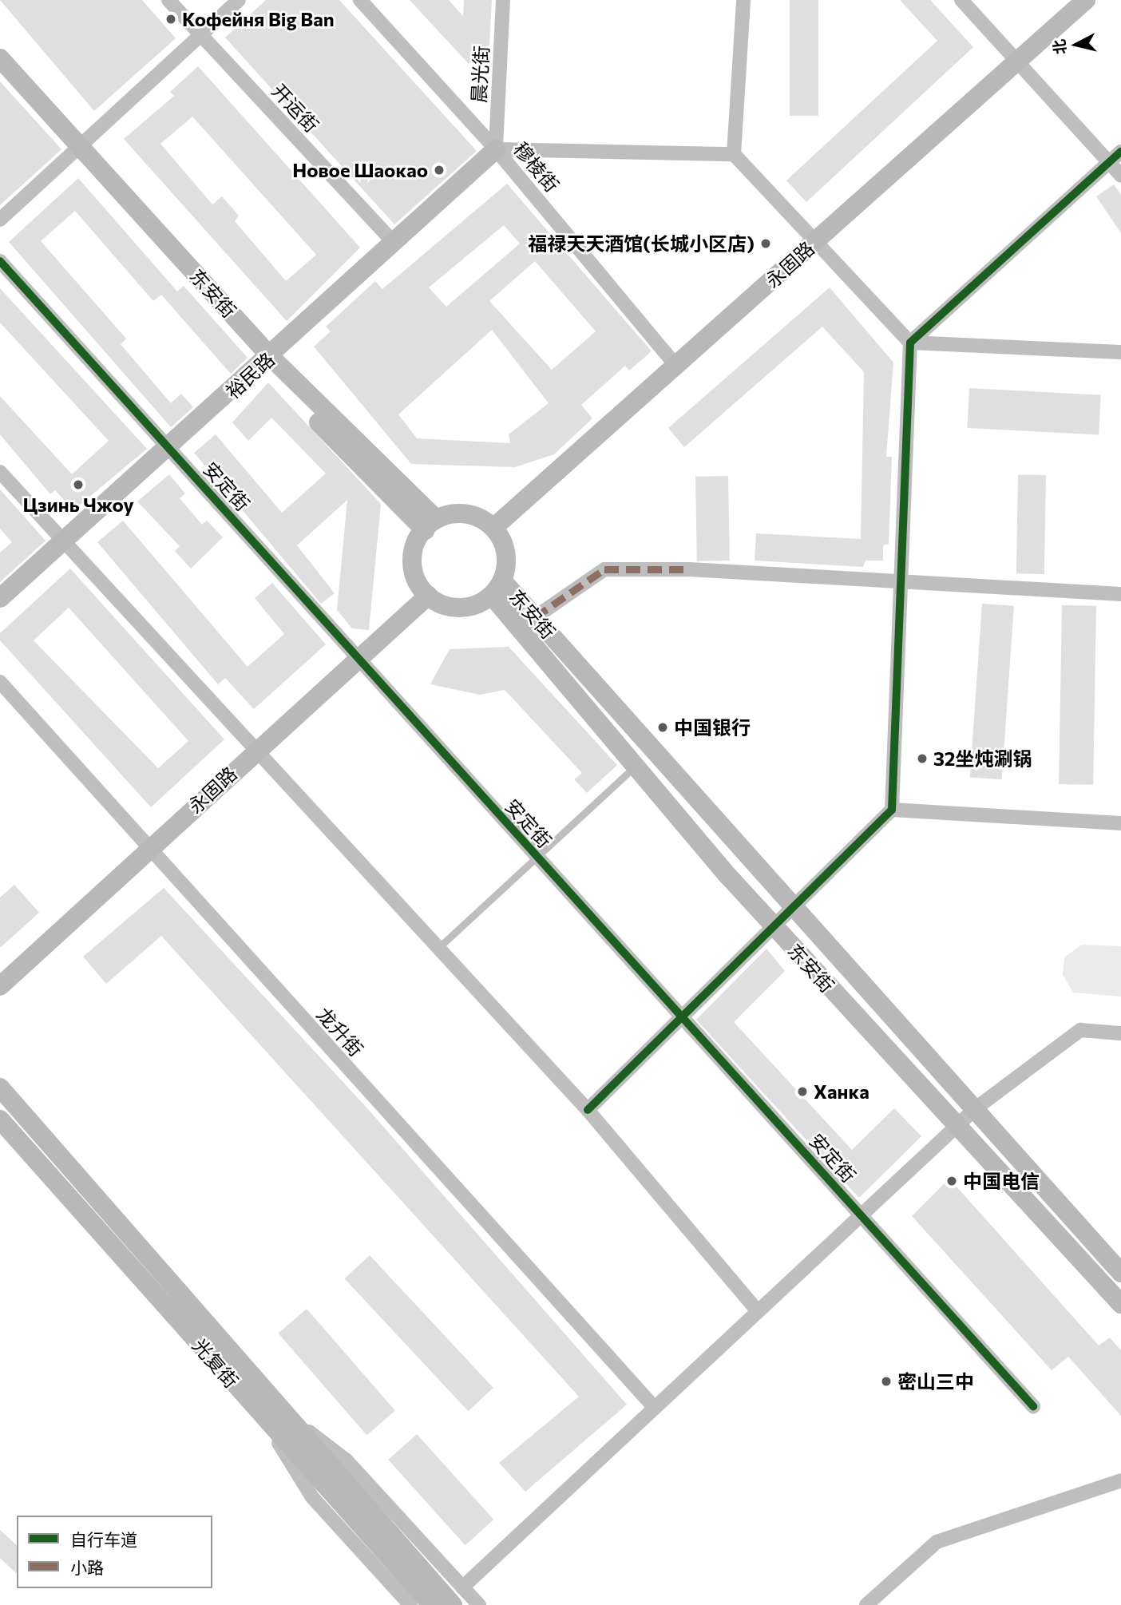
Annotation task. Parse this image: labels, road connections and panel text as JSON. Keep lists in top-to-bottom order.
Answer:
{
  "streets": {
    "main road": [
      "永固路",
      "东安街",
      "裕民路",
      "光复街"
    ],
    "street": [
      "晨光街",
      "开运街",
      "穆棱街",
      "安定街",
      "龙升街"
    ]
  },
  "crossings": [
    ["晨光街", "穆棱街"],
    ["晨光街", "裕民路"],
    ["开运街", "裕民路"],
    ["穆棱街", "永固路"],
    ["穆棱街", "裕民路"],
    ["永固路", "东安街"],
    ["永固路", "安定街"],
    ["永固路", "龙升街"],
    ["东安街", "裕民路"],
    ["裕民路", "安定街"]
  ],
  "places": [
    "Кофейня Big Ban",
    "Новое Шаокао",
    "福禄天天酒馆(长城小区店)",
    "Цзинь Чжоу",
    "中国银行",
    "32坐炖涮锅",
    "Ханка",
    "中国电信",
    "密山三中"
  ],
  "legend": ["自行车道", "小路"],
  "north": "left"
}
